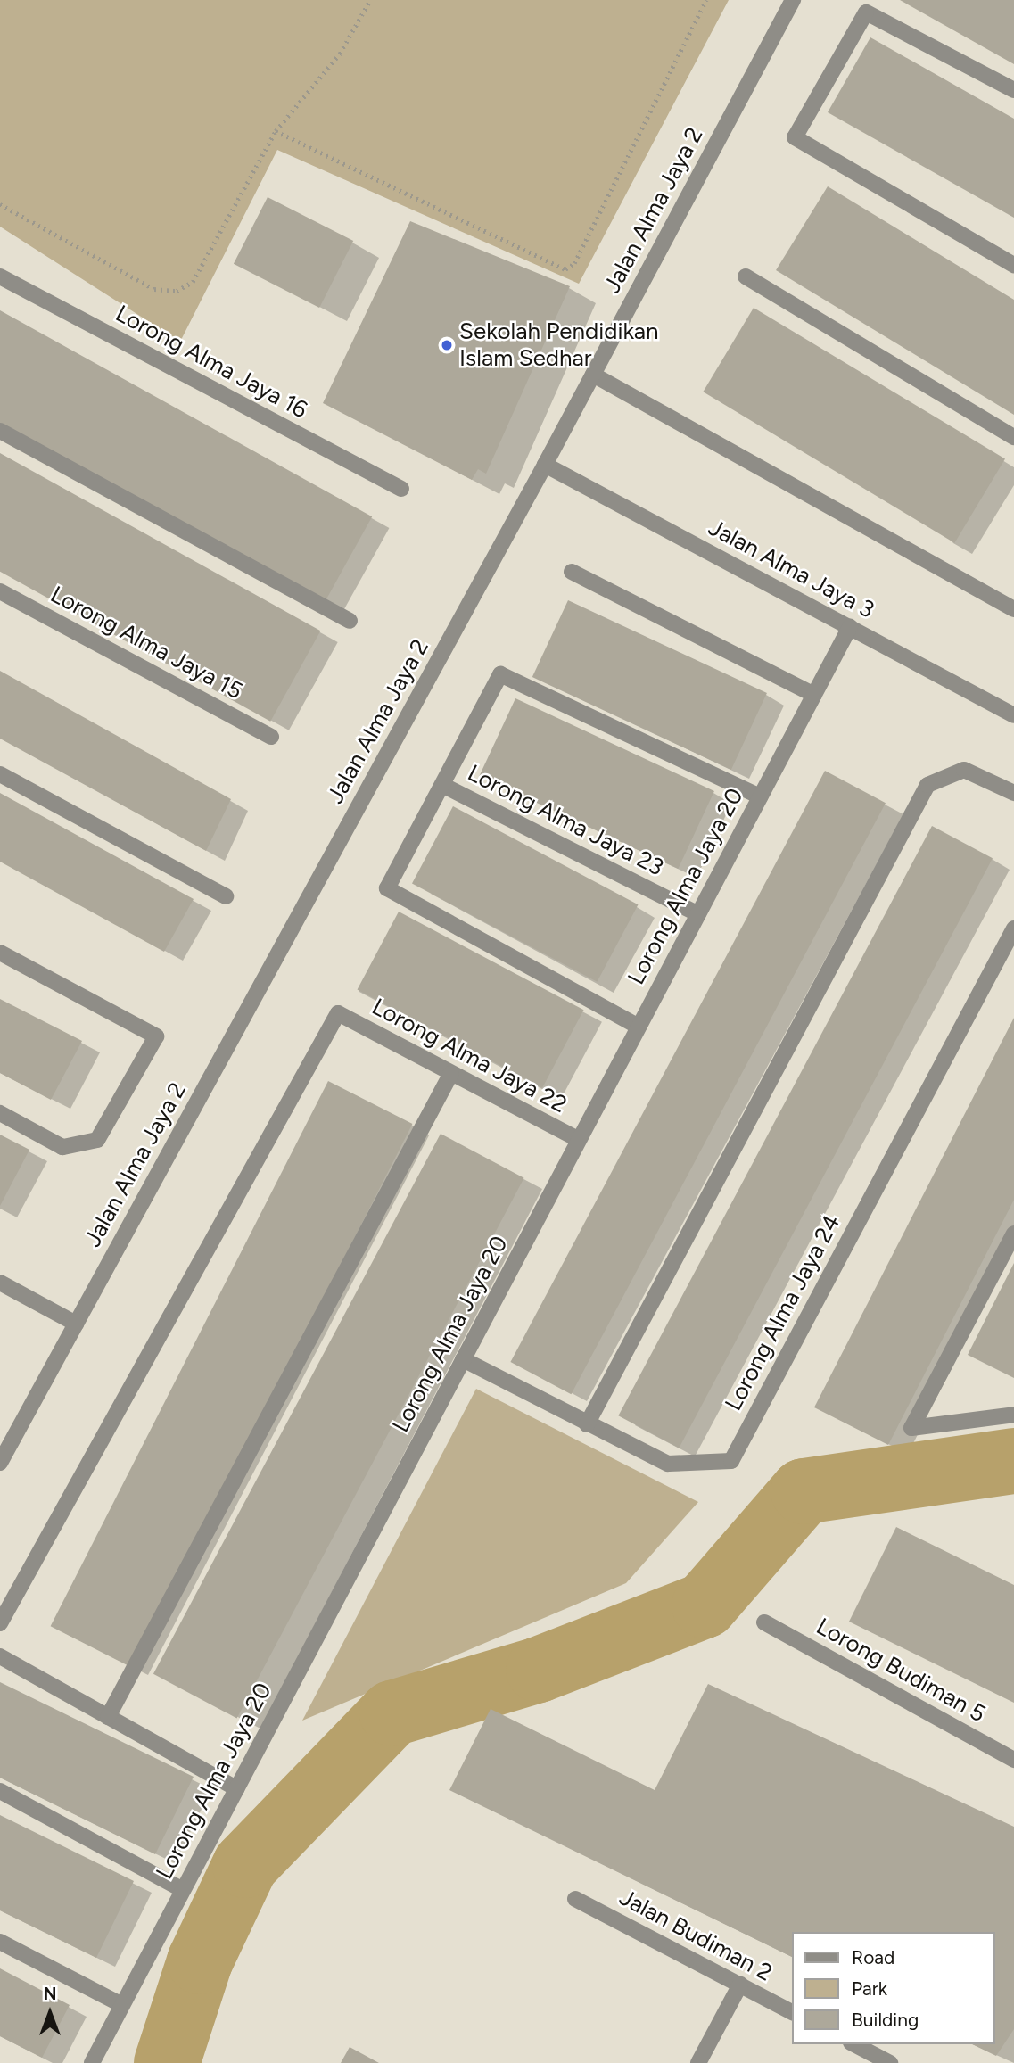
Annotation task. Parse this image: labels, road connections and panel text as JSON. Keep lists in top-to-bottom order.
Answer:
{
  "streets": {
    "street": [
      "Jalan Alma Jaya 2",
      "Lorong Alma Jaya 16",
      "Jalan Alma Jaya 3",
      "Lorong Alma Jaya 15",
      "Lorong Alma Jaya 23",
      "Lorong Alma Jaya 20",
      "Lorong Alma Jaya 22",
      "Lorong Alma Jaya 24",
      "Lorong Budiman 5",
      "Jalan Budiman 2"
    ]
  },
  "crossings": [
    ["Jalan Alma Jaya 2", "Jalan Alma Jaya 3"],
    ["Jalan Alma Jaya 3", "Lorong Alma Jaya 20"],
    ["Lorong Alma Jaya 23", "Lorong Alma Jaya 20"],
    ["Lorong Alma Jaya 20", "Lorong Alma Jaya 22"],
    ["Lorong Alma Jaya 20", "Lorong Alma Jaya 24"]
  ],
  "places": ["Sekolah Pendidikan Islam Sedhar"],
  "legend": ["Road", "Park", "Building"],
  "north": "top"
}
